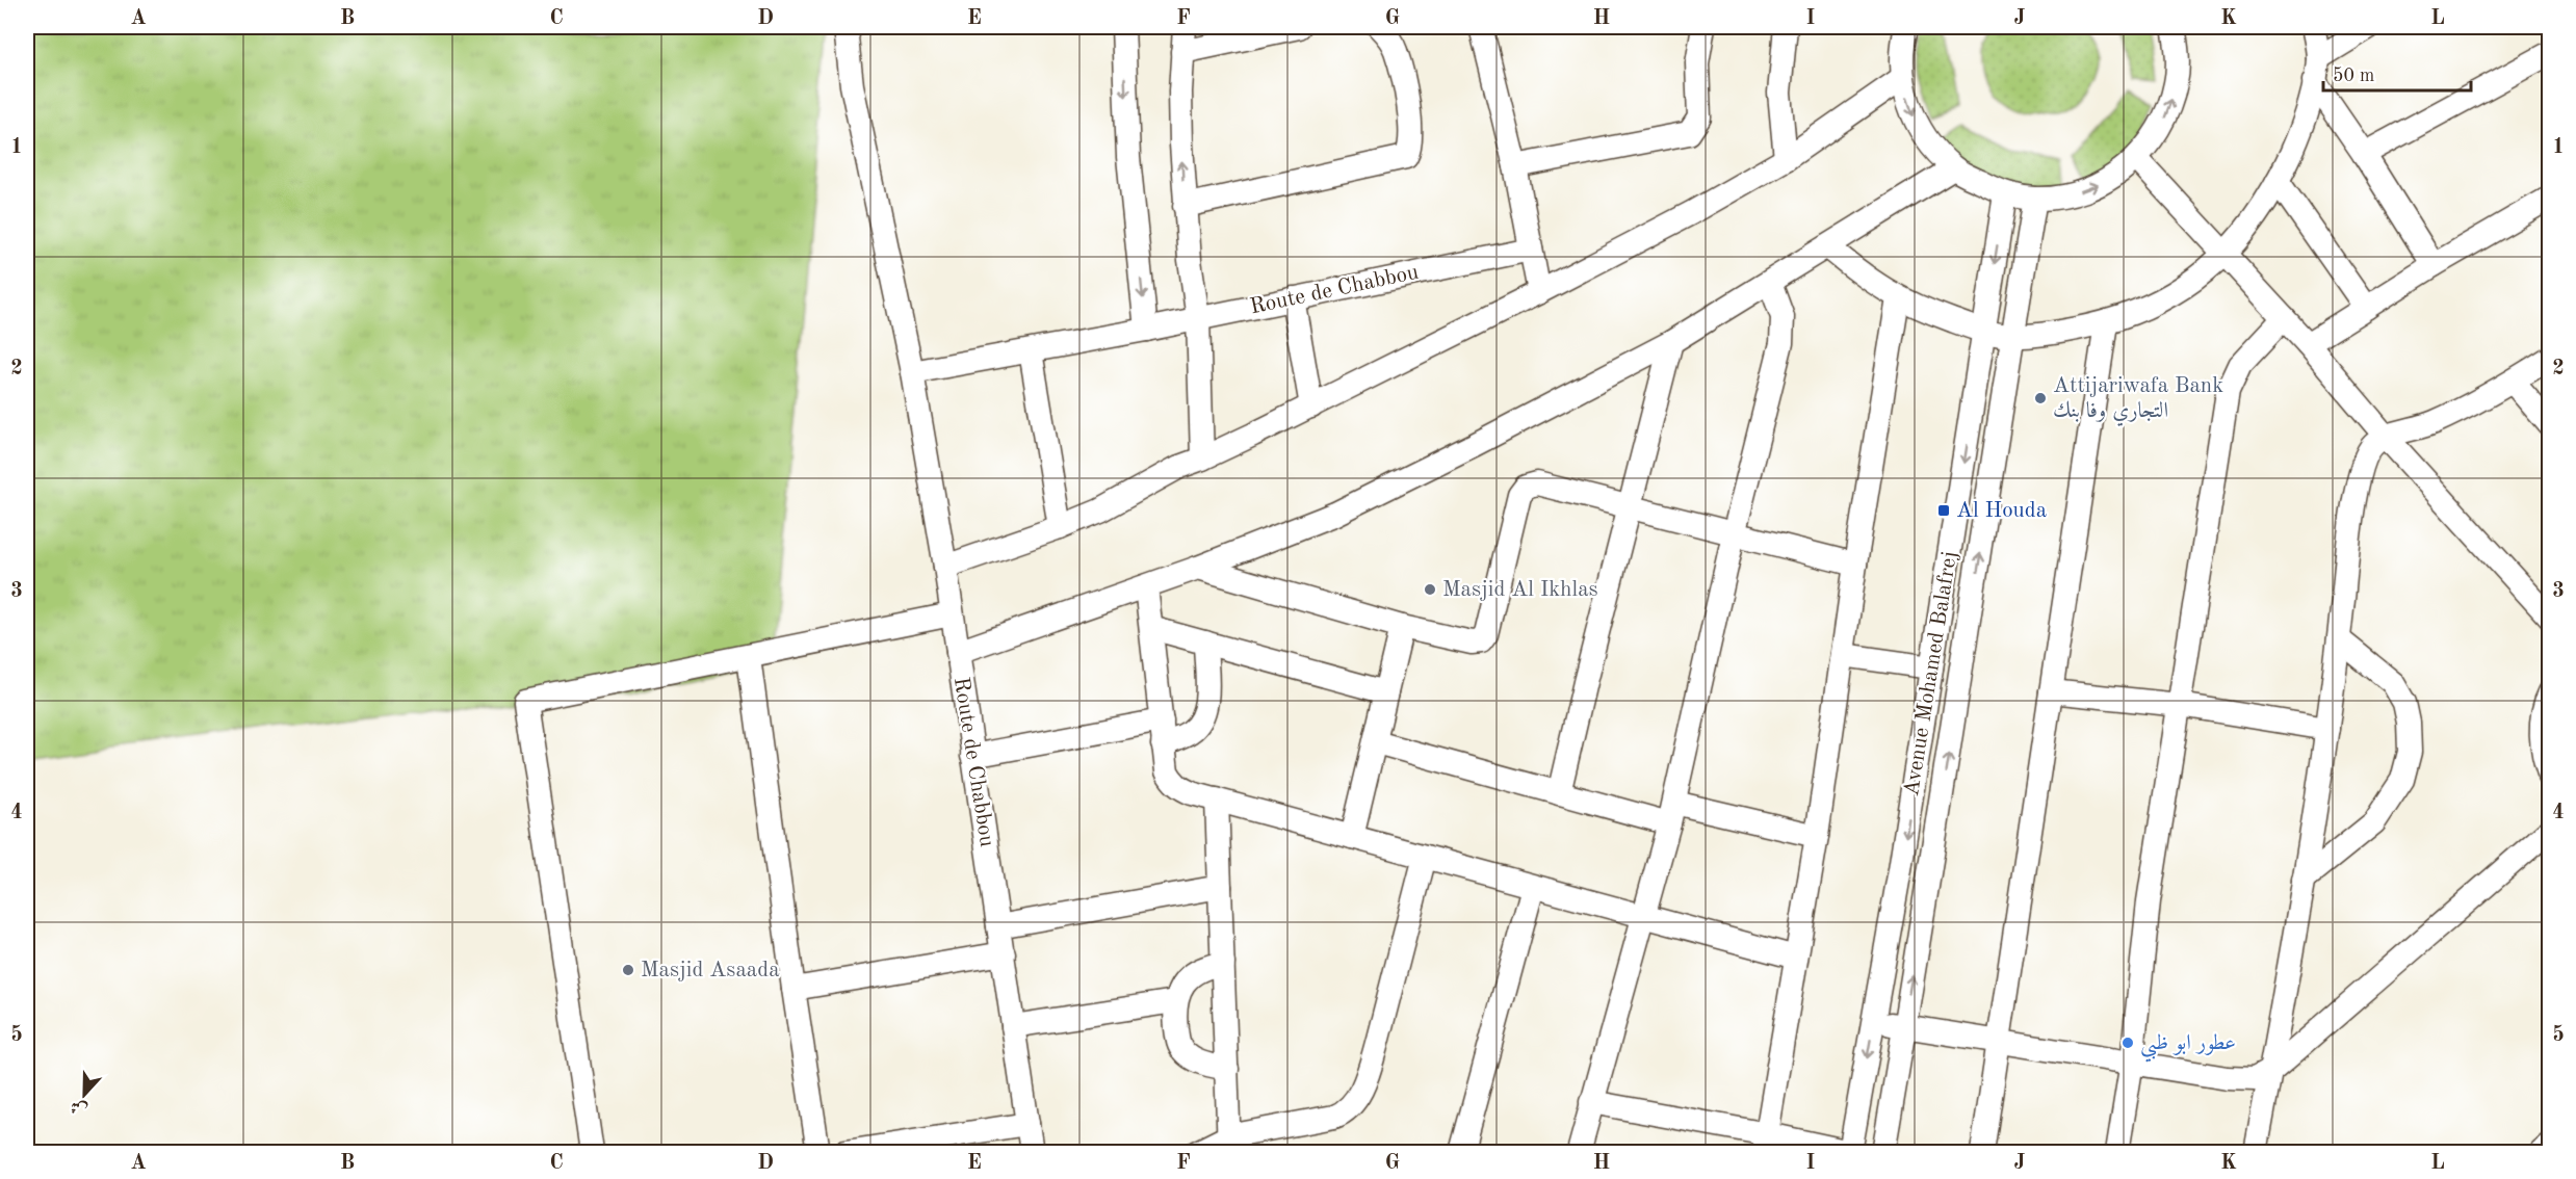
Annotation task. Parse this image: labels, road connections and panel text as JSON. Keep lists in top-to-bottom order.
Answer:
{
  "streets": {
    "street": ["Route de Chabbou", "Avenue Mohamed Balafrej"]
  },
  "places": {
    "other": [
      "Attijariwafa Bank التجاري وفا بنك",
      "Masjid Al Ikhlas",
      "Masjid Asaada",
      "عطور ابو ظبي"
    ],
    "transit": ["Al Houda"]
  },
  "scale_bar": "50 m",
  "north": "bottom",
  "grid": {
    "columns": [
      "A",
      "B",
      "C",
      "D",
      "E",
      "F",
      "G",
      "H",
      "I",
      "J",
      "K",
      "L"
    ],
    "rows": [
      "1",
      "2",
      "3",
      "4",
      "5"
    ]
  }
}
